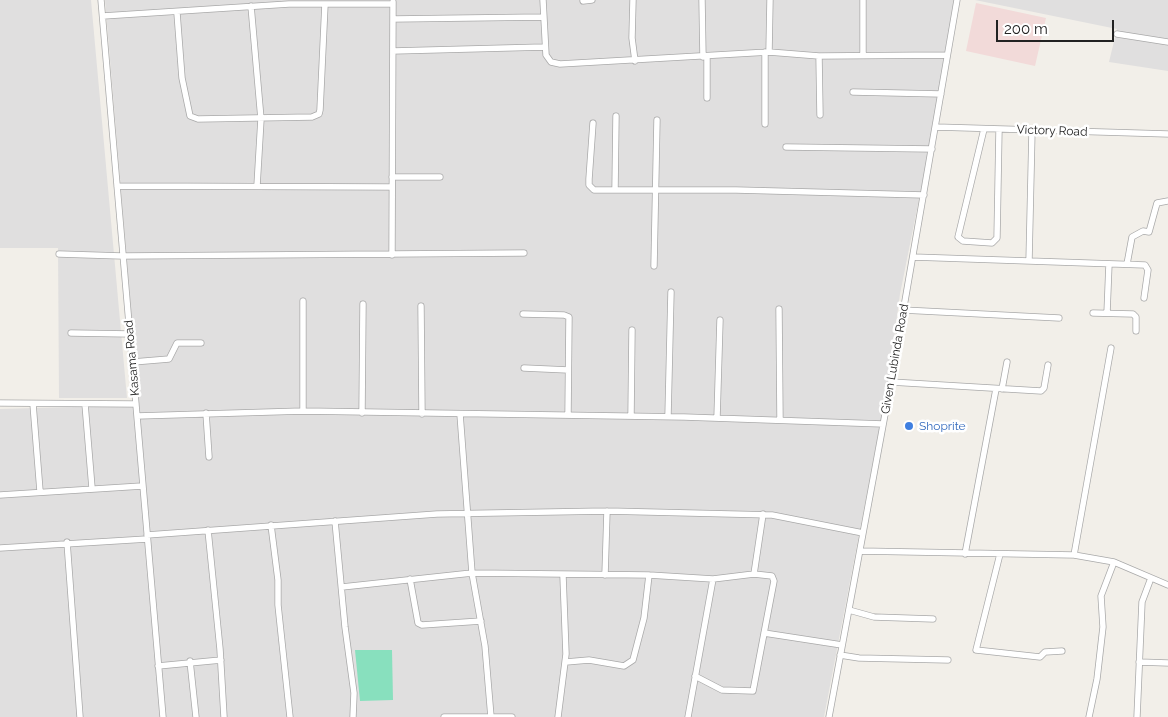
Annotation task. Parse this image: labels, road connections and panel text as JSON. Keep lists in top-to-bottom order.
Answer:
{
  "streets": {
    "street": ["Victory Road", "Kasama Road", "Given Lubinda Road"]
  },
  "crossings": [
    ["Victory Road", "Given Lubinda Road"]
  ],
  "places": ["Shoprite"],
  "scale_bar": "200 m"
}
